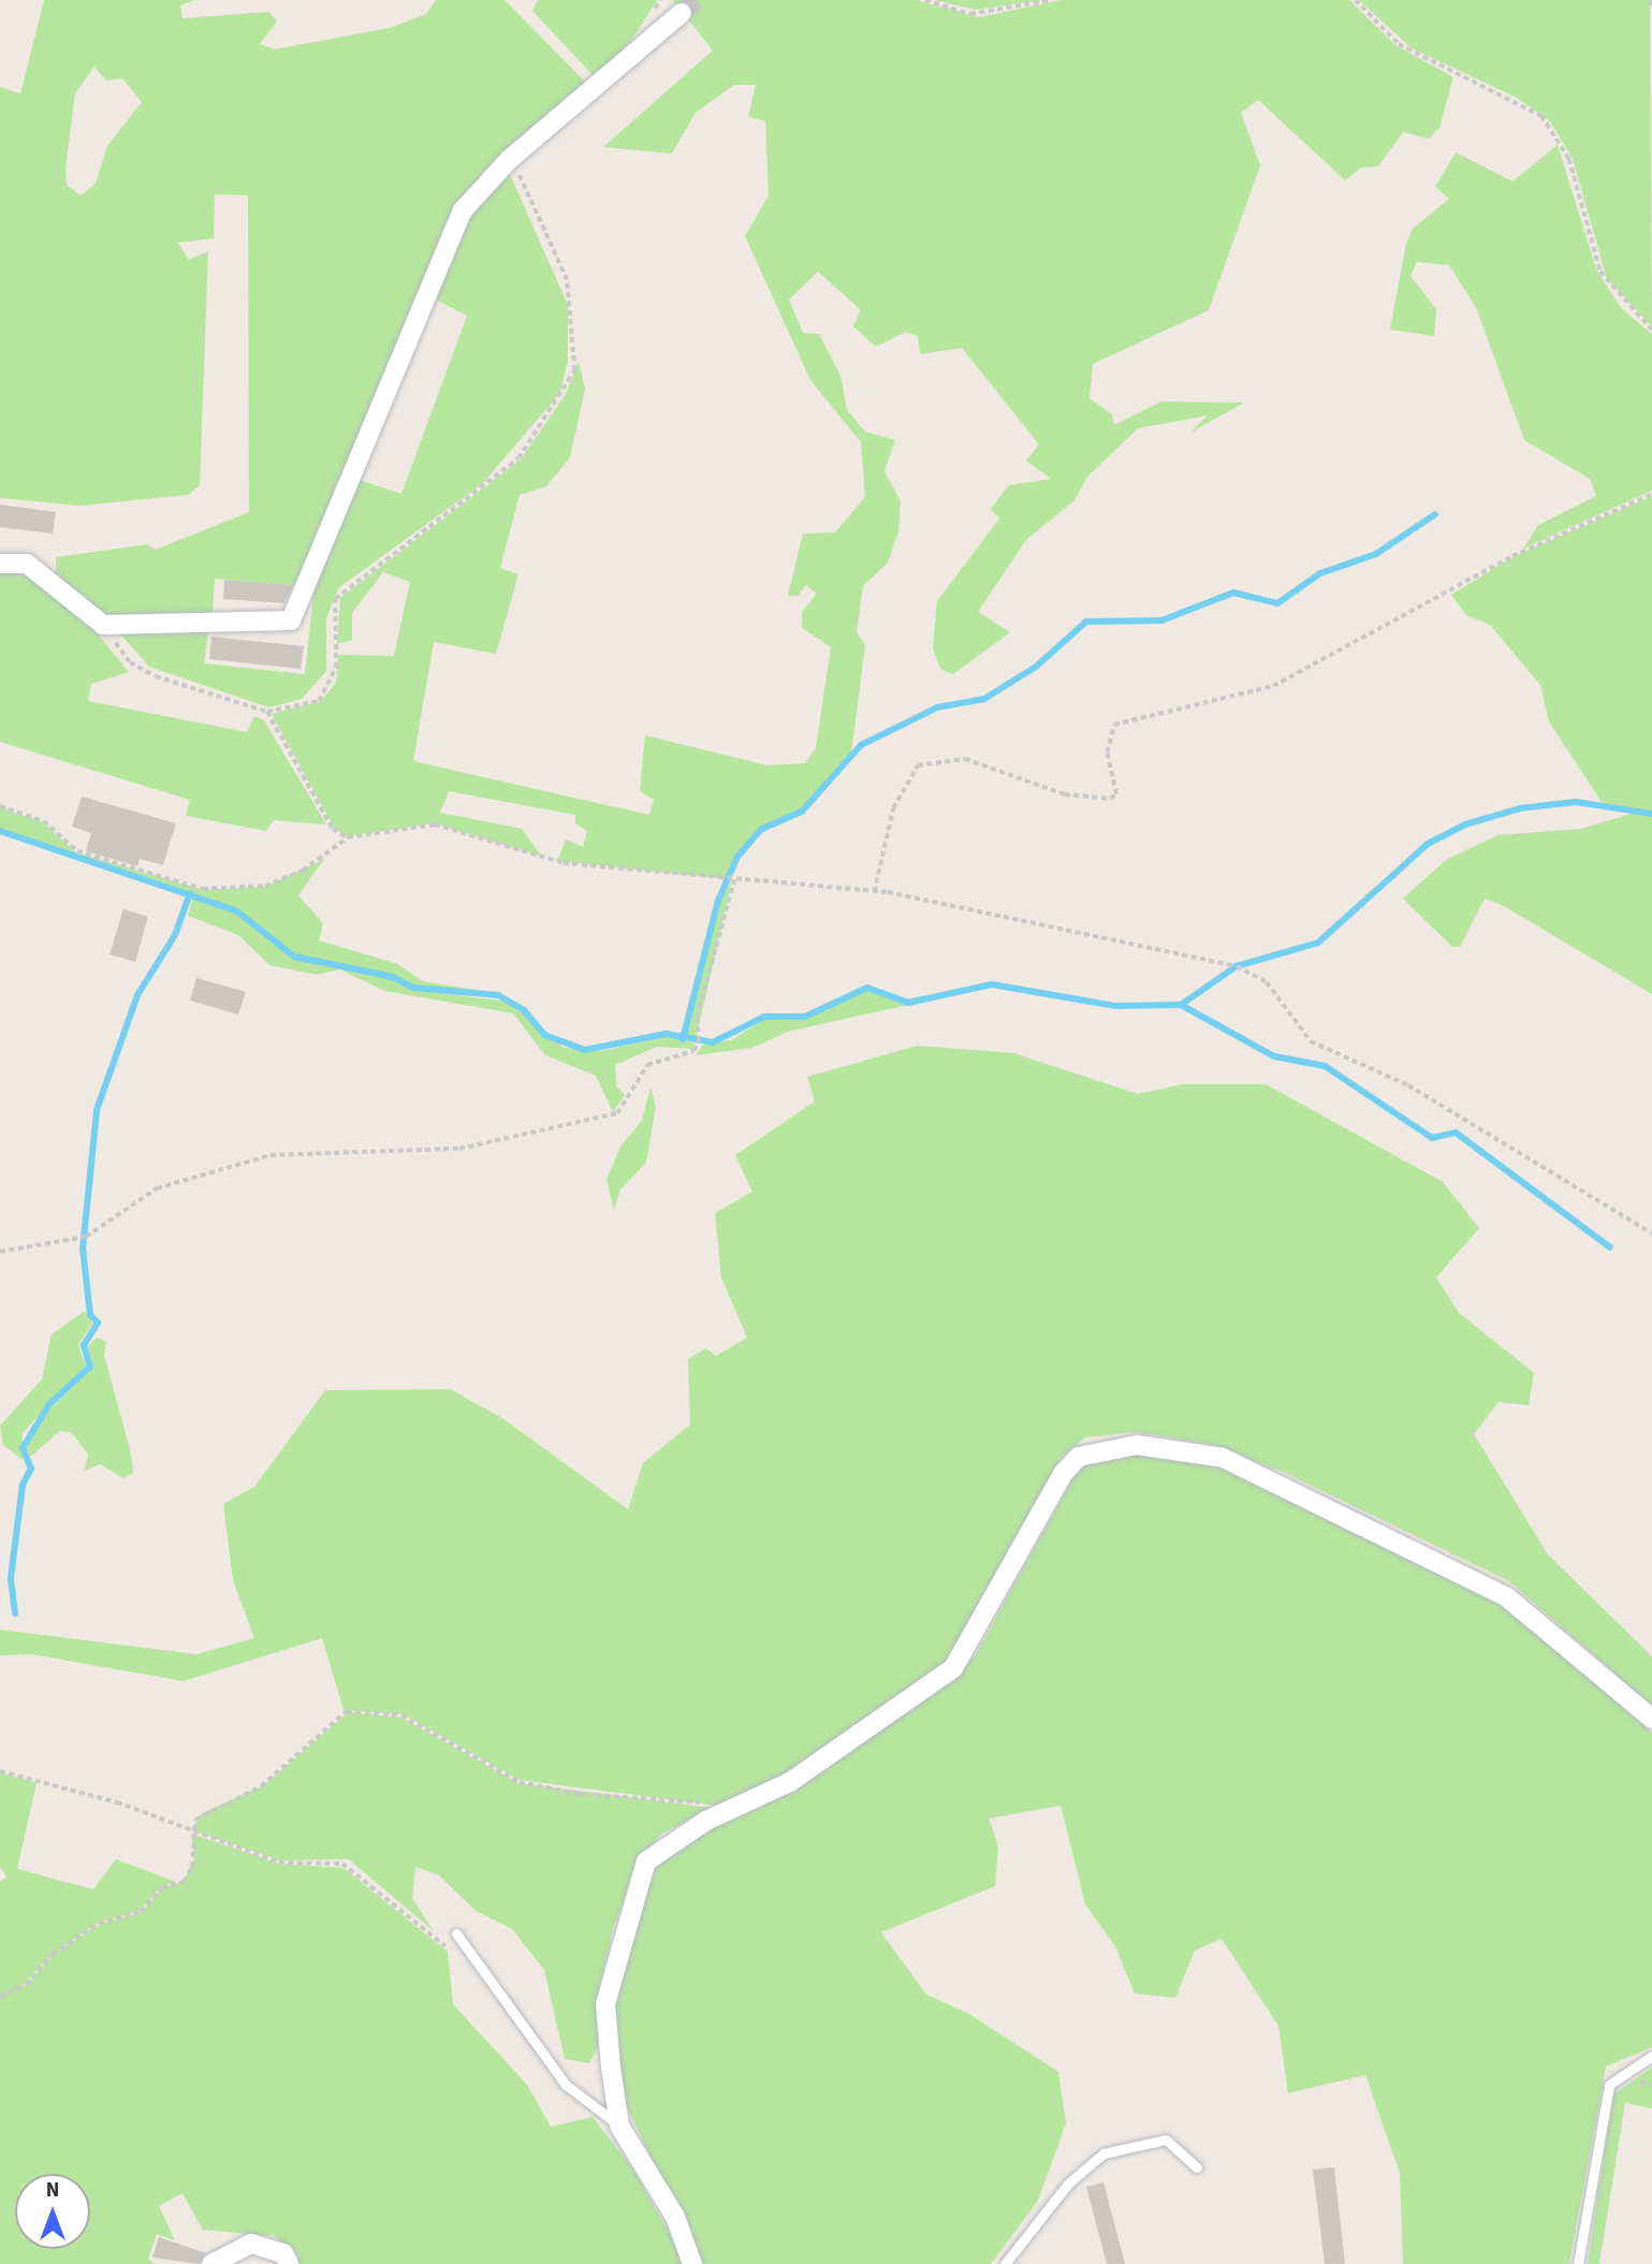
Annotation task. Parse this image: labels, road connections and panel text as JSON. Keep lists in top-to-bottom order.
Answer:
{
  "north": "top"
}
